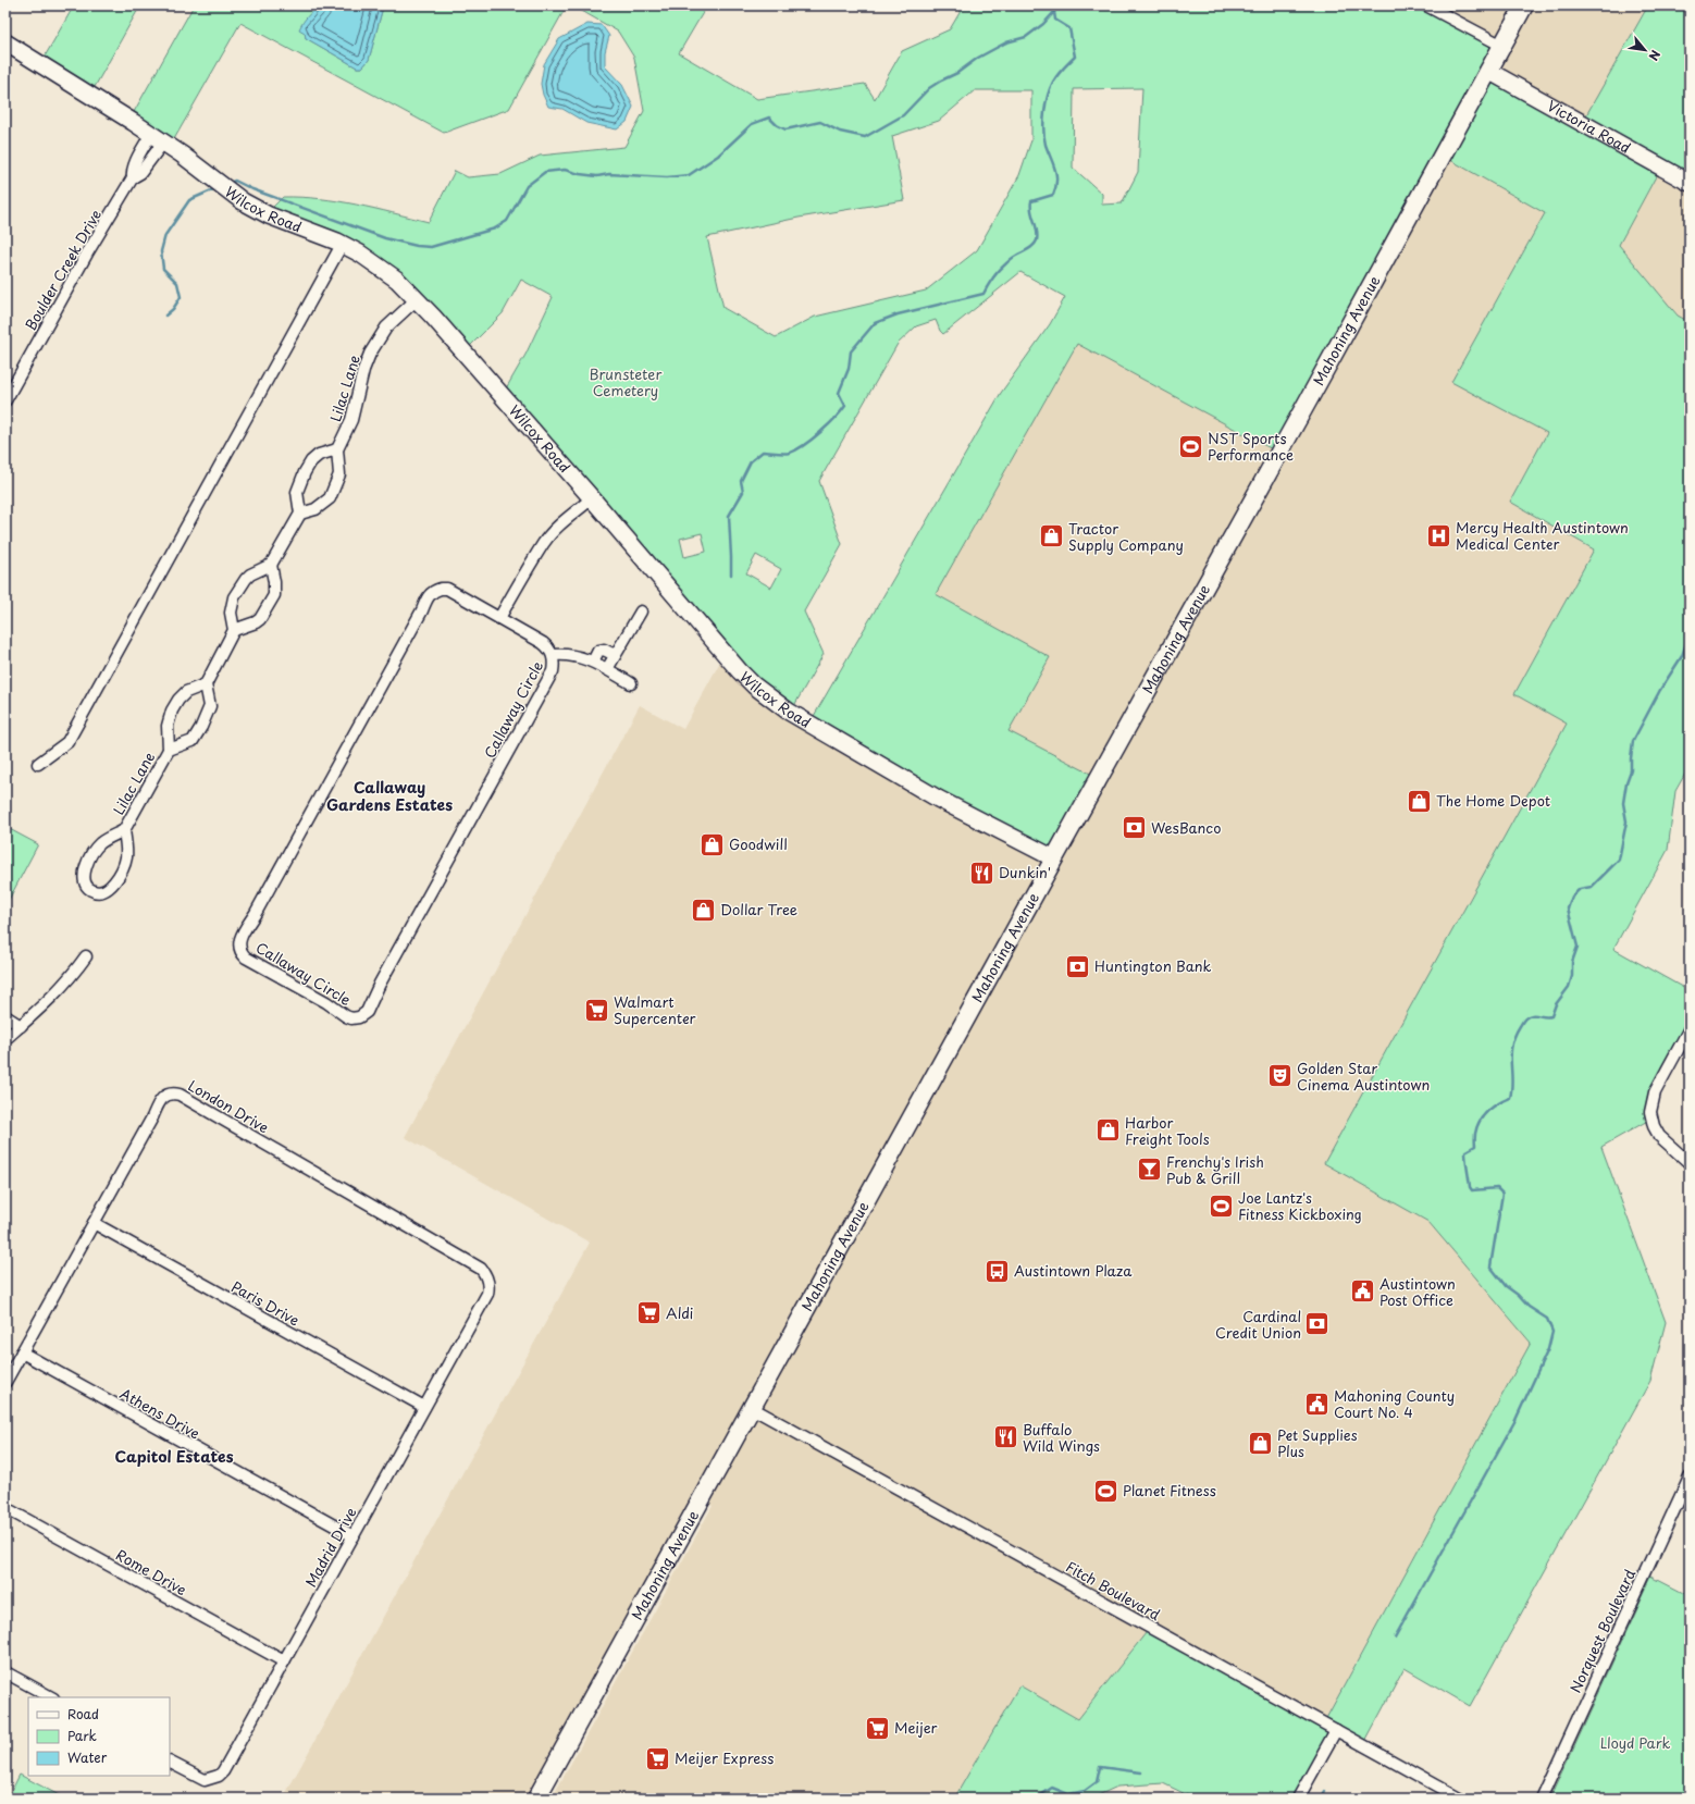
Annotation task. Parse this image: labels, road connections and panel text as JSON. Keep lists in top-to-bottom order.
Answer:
{
  "streets": {
    "main road": ["Mahoning Avenue"],
    "street": [
      "Victoria Road",
      "Wilcox Road",
      "Boulder Creek Drive",
      "Lilac Lane",
      "Callaway Circle",
      "London Drive",
      "Paris Drive",
      "Athens Drive",
      "Madrid Drive",
      "Rome Drive",
      "Fitch Boulevard",
      "Norquest Boulevard"
    ]
  },
  "crossings": [
    ["Victoria Road", "Mahoning Avenue"],
    ["Wilcox Road", "Boulder Creek Drive"],
    ["Wilcox Road", "Mahoning Avenue"],
    ["Wilcox Road", "Lilac Lane"],
    ["Mahoning Avenue", "Fitch Boulevard"],
    ["London Drive", "Paris Drive"],
    ["London Drive", "Athens Drive"],
    ["London Drive", "Madrid Drive"],
    ["Paris Drive", "Madrid Drive"],
    ["Athens Drive", "Madrid Drive"],
    ["Madrid Drive", "Rome Drive"]
  ],
  "districts": ["Callaway Gardens Estates", "Capitol Estates"],
  "parks": ["Brunsteter Cemetery", "Lloyd Park"],
  "places": {
    "sports": ["NST Sports Performance", "Joe Lantz's Fitness Kickboxing", "Planet Fitness"],
    "hospital": ["Mercy Health Austintown Medical Center"],
    "shop": [
      "Tractor Supply Company",
      "The Home Depot",
      "Goodwill",
      "Dollar Tree",
      "Harbor Freight Tools",
      "Pet Supplies Plus"
    ],
    "bank": ["WesBanco", "Huntington Bank", "Cardinal Credit Union"],
    "restaurant": ["Dunkin'", "Buffalo Wild Wings"],
    "supermarket": [
      "Walmart Supercenter",
      "Aldi",
      "Meijer",
      "Meijer Express"
    ],
    "theatre": ["Golden Star Cinema Austintown"],
    "bar": ["Frenchy's Irish Pub & Grill"],
    "bus stop": ["Austintown Plaza"],
    "public building": ["Austintown Post Office", "Mahoning County Court No. 4"]
  },
  "legend": ["Road", "Park", "Water"],
  "north": "bottom right"
}
